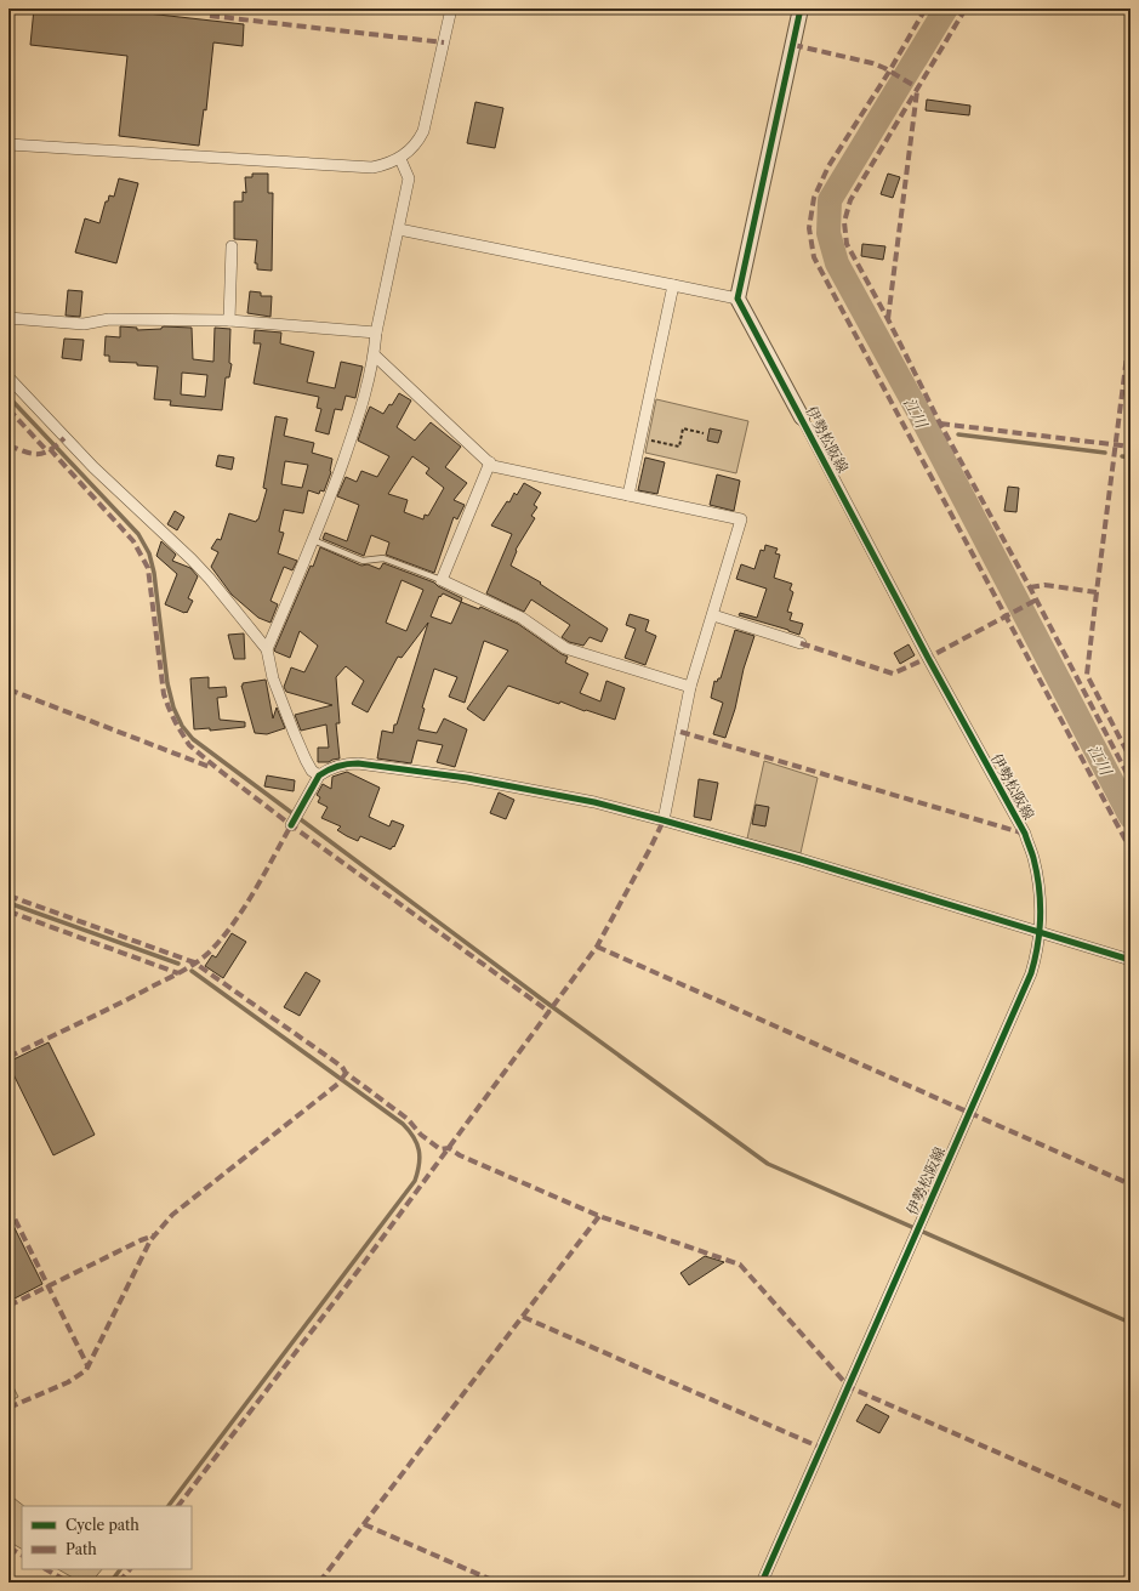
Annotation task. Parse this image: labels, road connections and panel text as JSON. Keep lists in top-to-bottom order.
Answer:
{
  "streets": {
    "street": ["伊勢松阪線"]
  },
  "water": ["江川"],
  "legend": ["Cycle path", "Path"]
}
